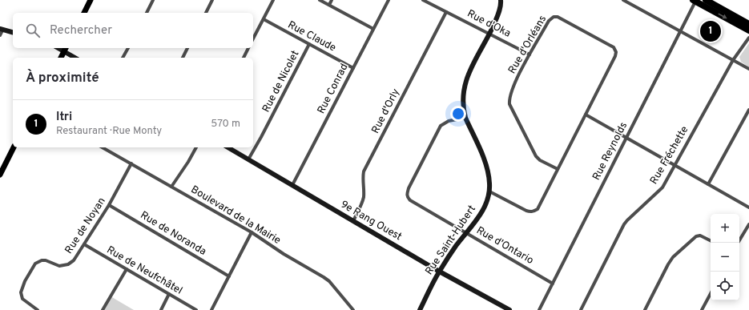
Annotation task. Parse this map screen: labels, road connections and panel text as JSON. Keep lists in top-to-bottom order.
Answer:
{
  "streets": {
    "street": [
      "Rue d'Oka",
      "Rue Claude",
      "Rue d'Orléans",
      "Rue de Nicolet",
      "Rue Conrad",
      "Rue d'Orly",
      "Rue Reynolds",
      "Rue Fréchette",
      "Boulevard de la Mairie",
      "9e Rang Ouest",
      "Rue de Noyan",
      "Rue de Noranda",
      "Rue Saint-Hubert",
      "Rue d'Ontario",
      "Rue de Neufchâtel"
    ]
  },
  "crossings": [
    ["Rue d'Oka", "Rue d'Orléans"],
    ["Rue d'Oka", "Rue d'Orly"],
    ["Rue d'Oka", "Rue Saint-Hubert"],
    ["Rue Claude", "Rue de Nicolet"],
    ["Rue Claude", "Rue Conrad"],
    ["Rue d'Orléans", "Rue Saint-Hubert"],
    ["Rue de Nicolet", "9e Rang Ouest"],
    ["Rue Conrad", "9e Rang Ouest"],
    ["Rue d'Orly", "9e Rang Ouest"],
    ["Rue Reynolds", "Rue d'Ontario"],
    ["Boulevard de la Mairie", "Rue de Noyan"],
    ["9e Rang Ouest", "Rue Saint-Hubert"],
    ["Rue de Noyan", "Rue de Noranda"],
    ["Rue de Noyan", "Rue de Neufchâtel"],
    ["Rue Saint-Hubert", "Rue d'Ontario"]
  ],
  "page": {
    "search": "Rechercher",
    "pins": "1",
    "heading": "À proximité",
    "list": [
      {
        "mark": "1",
        "name": "Itri",
        "note": "Restaurant · Rue Monty",
        "value": "570 m"
      }
    ],
    "map_buttons": ["+", "−"]
  }
}
